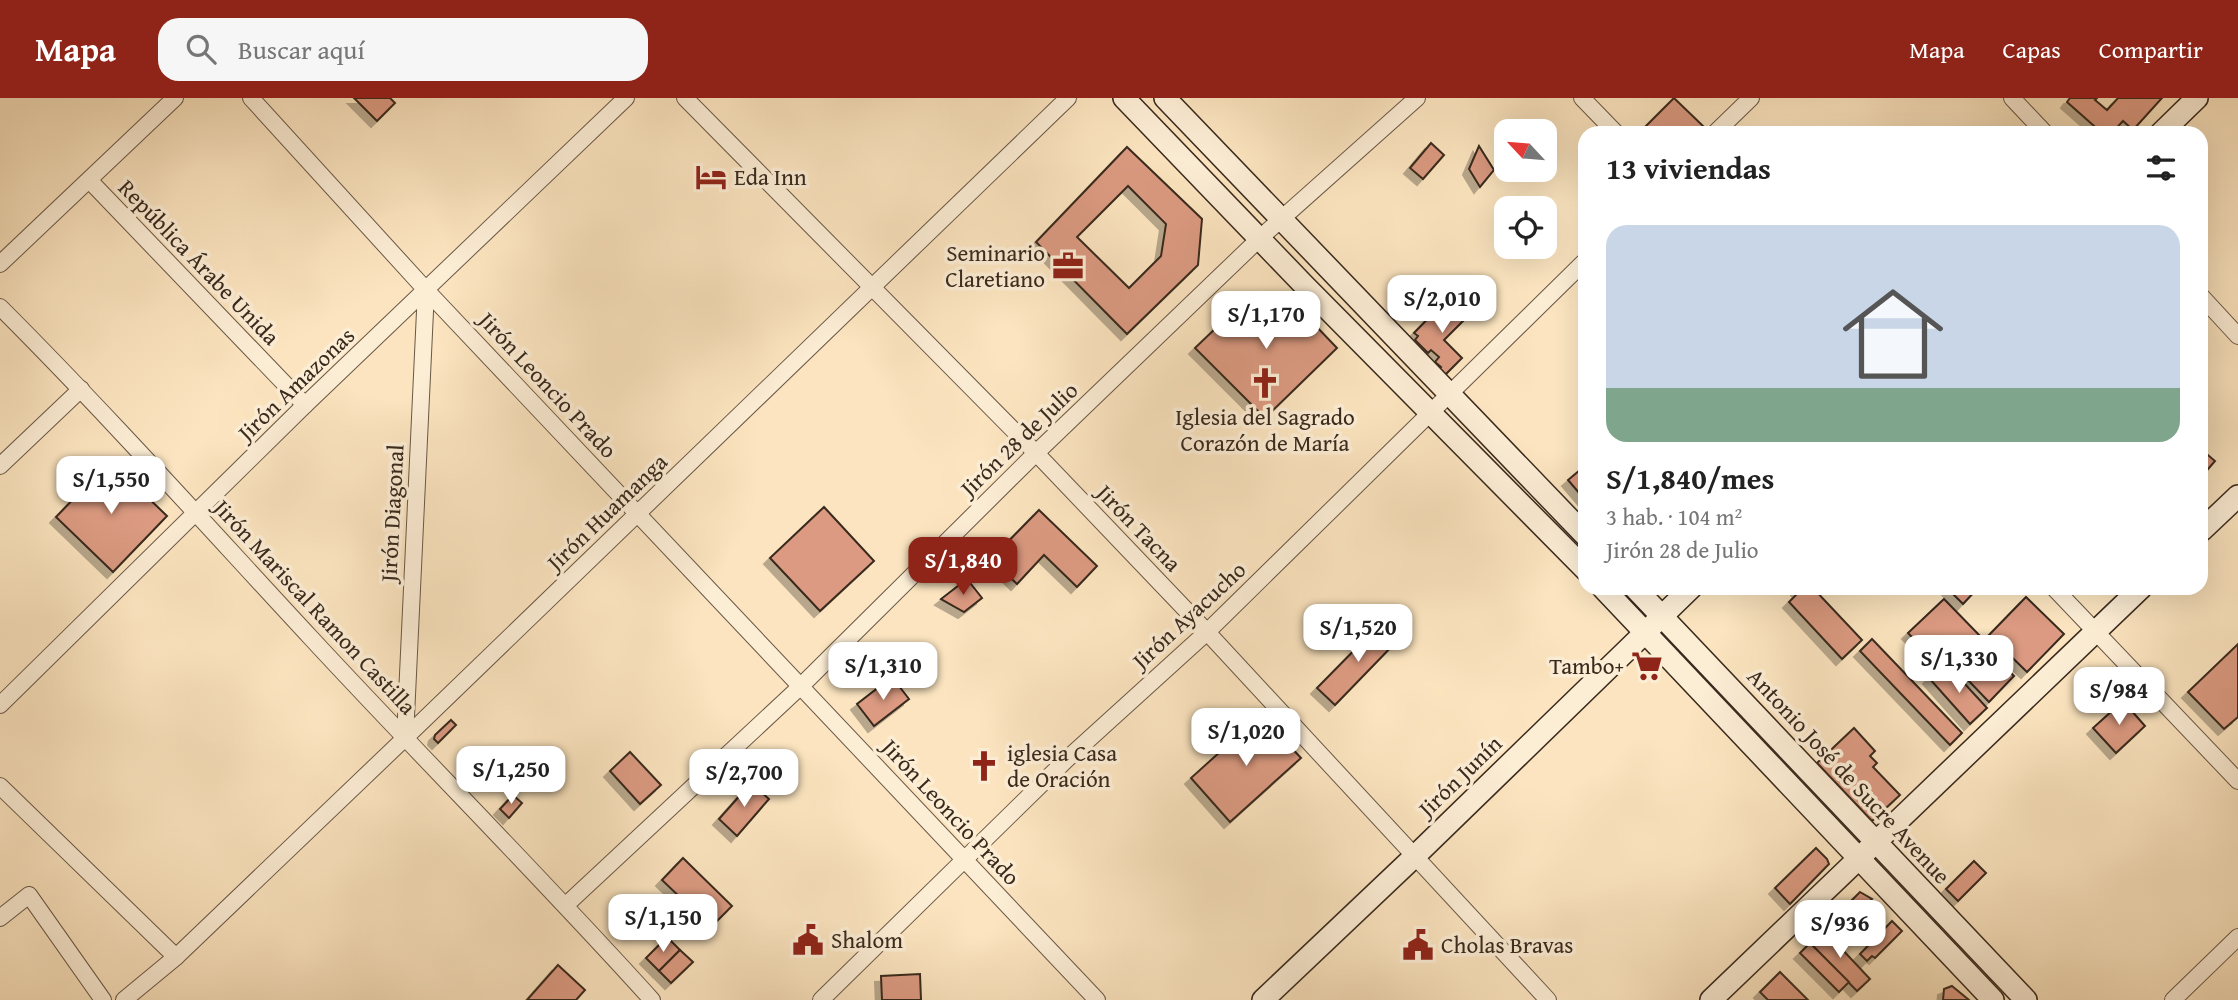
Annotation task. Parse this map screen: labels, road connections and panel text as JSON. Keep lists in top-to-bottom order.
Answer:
{
  "streets": {
    "main road": ["Jirón Junín", "Antonio José de Sucre Avenue"],
    "street": [
      "República Árabe Unida",
      "Jirón Amazonas",
      "Jirón Leoncio Prado",
      "Jirón 28 de Julio",
      "Jirón Huamanga",
      "Jirón Diagonal",
      "Jirón Tacna",
      "Jirón Mariscal Ramon Castilla",
      "Jirón Ayacucho"
    ]
  },
  "crossings": [
    ["República Árabe Unida", "Jirón Amazonas"],
    ["Jirón Amazonas", "Jirón Leoncio Prado"],
    ["Jirón Amazonas", "Jirón Diagonal"],
    ["Jirón Amazonas", "Jirón Mariscal Ramon Castilla"],
    ["Jirón Leoncio Prado", "Jirón 28 de Julio"],
    ["Jirón Leoncio Prado", "Jirón Huamanga"],
    ["Jirón Leoncio Prado", "Jirón Diagonal"],
    ["Jirón Leoncio Prado", "Jirón Ayacucho"],
    ["Jirón 28 de Julio", "Jirón Tacna"],
    ["Jirón 28 de Julio", "Jirón Mariscal Ramon Castilla"],
    ["Jirón Huamanga", "Jirón Diagonal"],
    ["Jirón Huamanga", "Jirón Tacna"],
    ["Jirón Huamanga", "Jirón Mariscal Ramon Castilla"],
    ["Jirón Diagonal", "Jirón Mariscal Ramon Castilla"],
    ["Jirón Tacna", "Jirón Ayacucho"],
    ["Jirón Tacna", "Jirón Junín"],
    ["Jirón Junín", "Antonio José de Sucre Avenue"]
  ],
  "places": {
    "hotel": ["Eda Inn"],
    "office": ["Seminario Claretiano"],
    "church": ["Iglesia del Sagrado Corazón de María", "iglesia Casa de Oración"],
    "supermarket": ["Tambo+"],
    "public building": ["Shalom", "Cholas Bravas"]
  },
  "north": "top left",
  "page": {
    "header": "Mapa",
    "search": "Buscar aquí",
    "nav": ["Mapa", "Capas", "Compartir"],
    "heading": "13 viviendas",
    "list": [
      {
        "name": "S/1,840/mes",
        "note": "3 hab. · 104 m² · Jirón 28 de Julio"
      }
    ],
    "price": [
      "S/2,010",
      "S/1,170",
      "S/1,550",
      "S/1,840",
      "S/1,520",
      "S/1,330",
      "S/1,310",
      "S/984",
      "S/1,020",
      "S/1,250",
      "S/2,700",
      "S/1,150",
      "S/936"
    ]
  }
}
